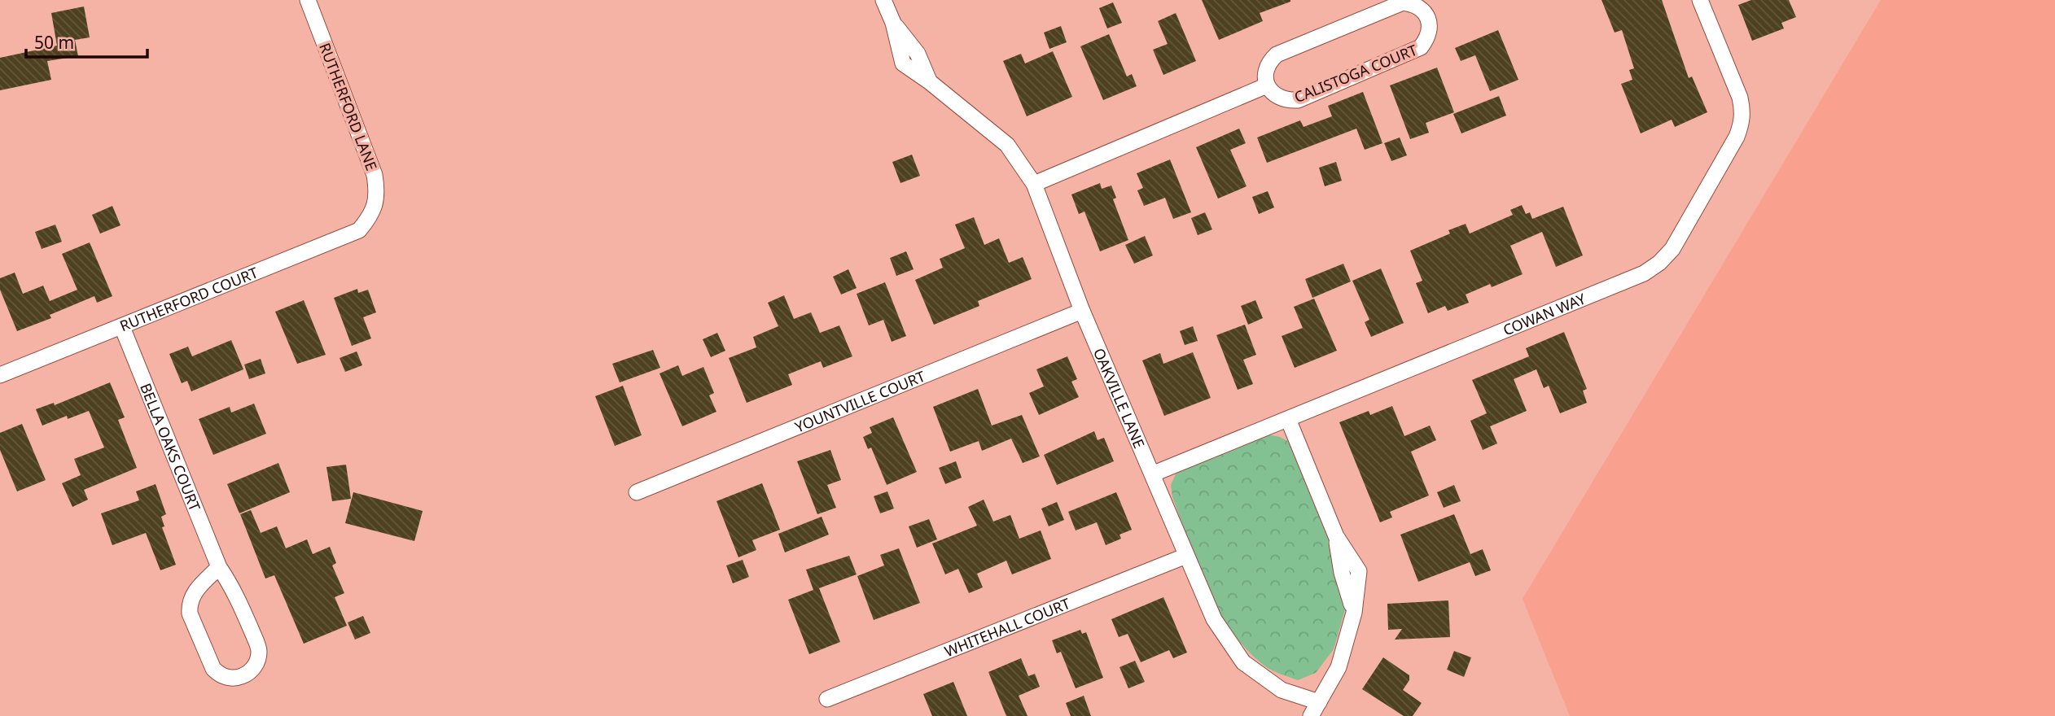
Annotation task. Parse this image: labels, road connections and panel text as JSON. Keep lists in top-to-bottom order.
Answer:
{
  "streets": {
    "street": [
      "CALISTOGA COURT",
      "RUTHERFORD LANE",
      "RUTHERFORD COURT",
      "COWAN WAY",
      "OAKVILLE LANE",
      "YOUNTVILLE COURT",
      "BELLA OAKS COURT",
      "WHITEHALL COURT"
    ]
  },
  "crossings": [
    ["RUTHERFORD LANE", "RUTHERFORD COURT"],
    ["RUTHERFORD COURT", "BELLA OAKS COURT"],
    ["COWAN WAY", "OAKVILLE LANE"],
    ["OAKVILLE LANE", "YOUNTVILLE COURT"],
    ["OAKVILLE LANE", "WHITEHALL COURT"]
  ],
  "scale_bar": "50 m"
}
